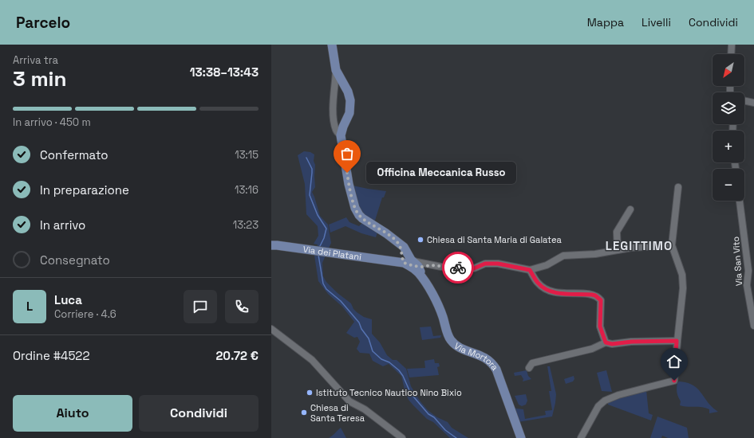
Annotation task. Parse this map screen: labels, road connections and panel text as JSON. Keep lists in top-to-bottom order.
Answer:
{
  "streets": {
    "main road": ["Via dei Platani", "Via Mortora"],
    "street": ["Via San Vito"]
  },
  "crossings": [
    ["Via dei Platani", "Via Mortora"]
  ],
  "districts": ["LEGITTIMO"],
  "places": [
    "Officina Meccanica Russo",
    "Chiesa di Santa Maria di Galatea",
    "Istituto Tecnico Nautico Nino Bixio",
    "Chiesa di Santa Teresa"
  ],
  "north": "bottom left",
  "page": {
    "header": "Parcelo",
    "nav": ["Mappa", "Livelli", "Condividi"],
    "heading": ["3 min", "Arriva tra", "13:38–13:43"],
    "panel": [
      "Luca",
      "Corriere · 4.6",
      "Ordine #4522",
      "20.72 €"
    ],
    "map_buttons": ["+", "−"],
    "bar": "In arrivo · 450 m",
    "list": [
      ["Confermato", "13:15"],
      ["In preparazione", "13:16"],
      ["In arrivo", "13:23"],
      "Consegnato"
    ],
    "bubble": "Officina Meccanica Russo",
    "round": "L",
    "buttons": ["Aiuto", "Condividi"]
  }
}
